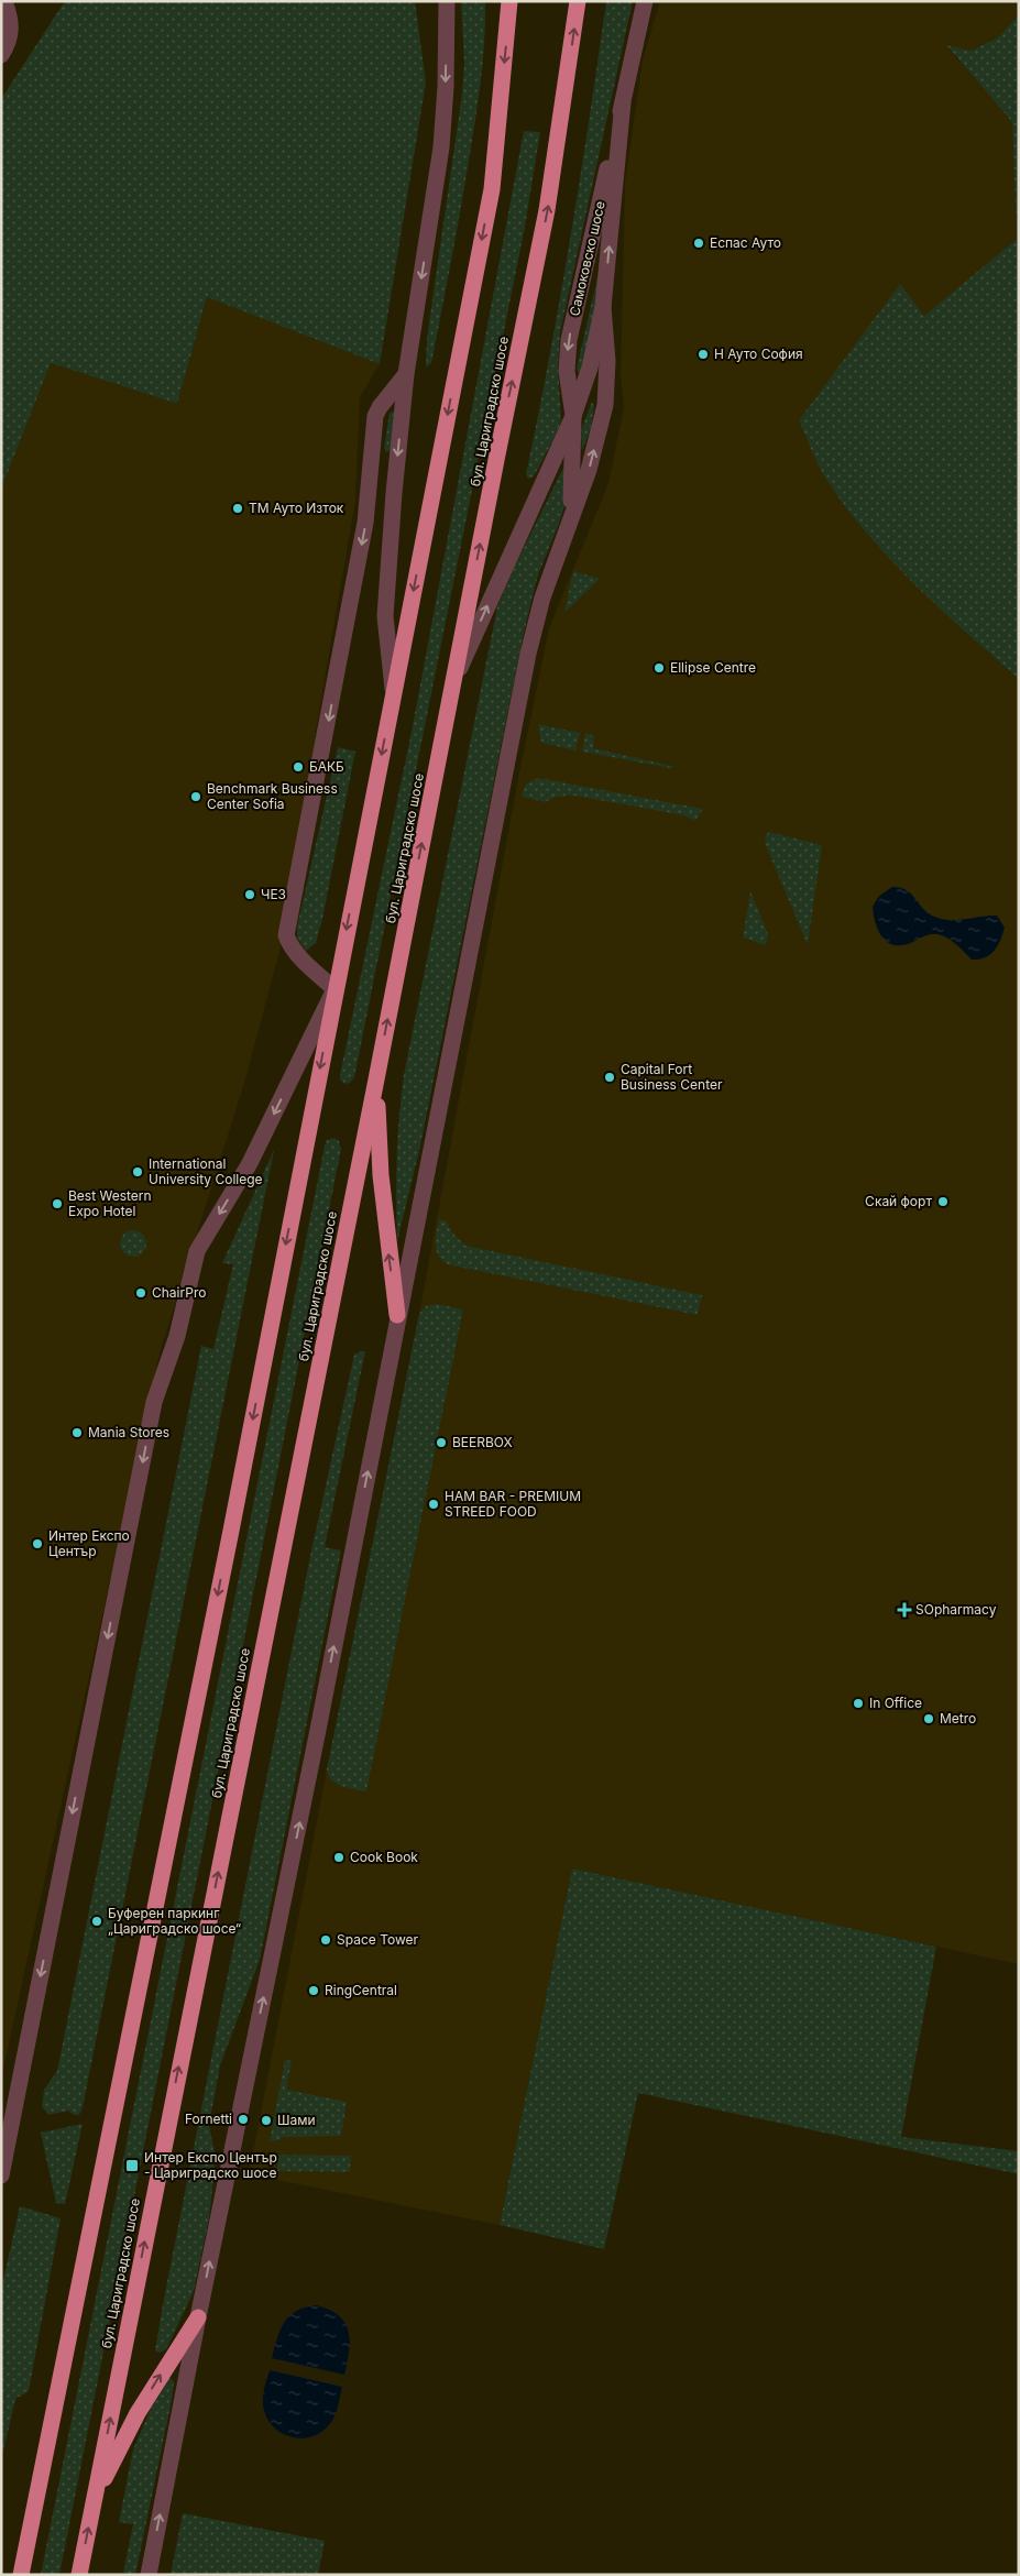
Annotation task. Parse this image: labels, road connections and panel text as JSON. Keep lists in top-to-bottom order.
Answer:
{
  "streets": {
    "highway": ["бул. Цариградско шосе"],
    "street": ["Самоковско шосе"]
  },
  "crossings": [
    ["Самоковско шосе", "бул. Цариградско шосе"]
  ],
  "places": {
    "other": [
      "Еспас Ауто",
      "Н Ауто София",
      "ТМ Ауто Изток",
      "Ellipse Centre",
      "БАКБ",
      "Benchmark Business Center Sofia",
      "ЧЕЗ",
      "Capital Fort Business Center",
      "International University College",
      "Скай форт",
      "Best Western Expo Hotel",
      "ChairPro",
      "Mania Stores",
      "BEERBOX",
      "HAM BAR - PREMIUM STREED FOOD",
      "Интер Експо Център",
      "In Office",
      "Metro",
      "Cook Book",
      "Буферен паркинг „Цариградско шосе“",
      "Space Tower",
      "RingCentral",
      "Fornetti",
      "Шами"
    ],
    "health": ["SOpharmacy"],
    "transit": ["Интер Експо Център - Цариградско шосе"]
  }
}
